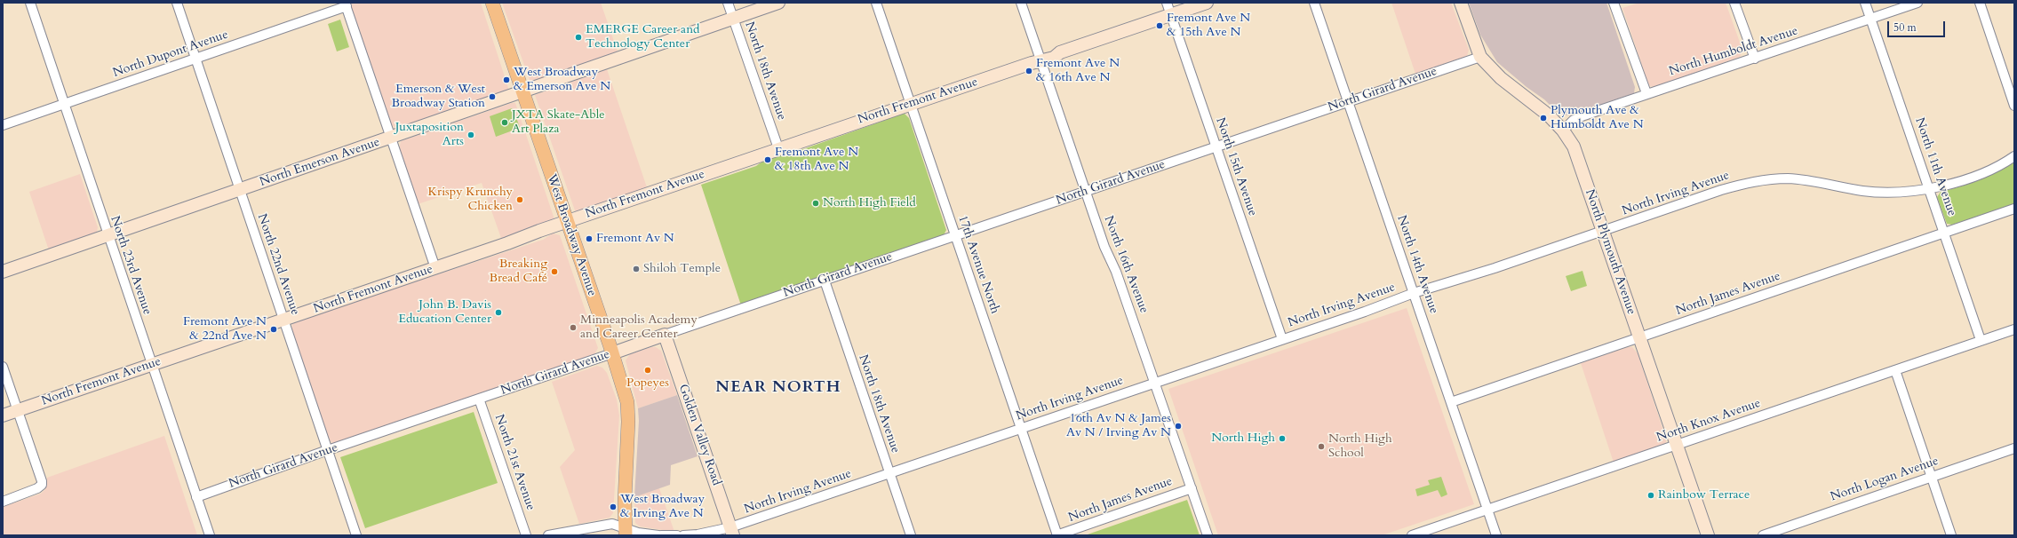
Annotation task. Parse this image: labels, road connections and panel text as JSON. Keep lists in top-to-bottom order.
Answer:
{
  "streets": {
    "main road": ["West Broadway Avenue"],
    "street": [
      "North Humboldt Avenue",
      "North Dupont Avenue",
      "North 18th Avenue",
      "North Girard Avenue",
      "North Fremont Avenue",
      "North Emerson Avenue",
      "North 15th Avenue",
      "North 11th Avenue",
      "North Irving Avenue",
      "North Plymouth Avenue",
      "North 22nd Avenue",
      "17th Avenue North",
      "North 16th Avenue",
      "North 14th Avenue",
      "North 23rd Avenue",
      "North James Avenue",
      "North Knox Avenue",
      "Golden Valley Road",
      "North 21st Avenue",
      "North Logan Avenue"
    ]
  },
  "crossings": [
    ["North Humboldt Avenue", "North 11th Avenue"],
    ["North Humboldt Avenue", "North Plymouth Avenue"],
    ["North Dupont Avenue", "North 22nd Avenue"],
    ["North Dupont Avenue", "North 23rd Avenue"],
    ["North 18th Avenue", "North Girard Avenue"],
    ["North 18th Avenue", "North Fremont Avenue"],
    ["North 18th Avenue", "North Emerson Avenue"],
    ["North 18th Avenue", "North Irving Avenue"],
    ["North Girard Avenue", "North 15th Avenue"],
    ["North Girard Avenue", "West Broadway Avenue"],
    ["North Girard Avenue", "North Plymouth Avenue"],
    ["North Girard Avenue", "North 22nd Avenue"],
    ["North Girard Avenue", "17th Avenue North"],
    ["North Girard Avenue", "North 16th Avenue"],
    ["North Girard Avenue", "North 14th Avenue"],
    ["North Girard Avenue", "North 23rd Avenue"],
    ["North Girard Avenue", "Golden Valley Road"],
    ["North Girard Avenue", "North 21st Avenue"],
    ["North Fremont Avenue", "North 15th Avenue"],
    ["North Fremont Avenue", "West Broadway Avenue"],
    ["North Fremont Avenue", "North 22nd Avenue"],
    ["North Fremont Avenue", "17th Avenue North"],
    ["North Fremont Avenue", "North 16th Avenue"],
    ["North Fremont Avenue", "North 23rd Avenue"],
    ["North Emerson Avenue", "West Broadway Avenue"],
    ["North Emerson Avenue", "North 22nd Avenue"],
    ["North Emerson Avenue", "North 23rd Avenue"],
    ["North 15th Avenue", "North Irving Avenue"],
    ["North 11th Avenue", "North Irving Avenue"],
    ["North 11th Avenue", "North James Avenue"],
    ["North 11th Avenue", "North Knox Avenue"],
    ["North Irving Avenue", "North Plymouth Avenue"],
    ["North Irving Avenue", "17th Avenue North"],
    ["North Irving Avenue", "North 16th Avenue"],
    ["North Irving Avenue", "North 14th Avenue"],
    ["North Irving Avenue", "Golden Valley Road"],
    ["North Plymouth Avenue", "North James Avenue"],
    ["North Plymouth Avenue", "North Knox Avenue"],
    ["17th Avenue North", "North James Avenue"],
    ["North 16th Avenue", "North James Avenue"],
    ["North 14th Avenue", "North James Avenue"],
    ["North 14th Avenue", "North Knox Avenue"]
  ],
  "districts": ["NEAR NORTH"],
  "places": [
    "Fremont Ave N & 15th Ave N",
    "EMERGE Career and Technology Center",
    "Fremont Ave N & 16th Ave N",
    "West Broadway & Emerson Ave N",
    "Emerson & West Broadway Station",
    "Plymouth Ave & Humboldt Ave N",
    "JXTA Skate-Able Art Plaza",
    "Juxtaposition Arts",
    "Fremont Ave N & 18th Ave N",
    "Krispy Krunchy Chicken",
    "North High Field",
    "Fremont Av N",
    "Shiloh Temple",
    "Breaking Bread Café",
    "John B. Davis Education Center",
    "Minneapolis Academy and Career Center",
    "Fremont Ave N & 22nd Ave N",
    "Popeyes",
    "16th Av N & James Av N / Irving Av N",
    "North High",
    "North High School",
    "Rainbow Terrace",
    "West Broadway & Irving Ave N"
  ],
  "scale_bar": "50 m"
}
